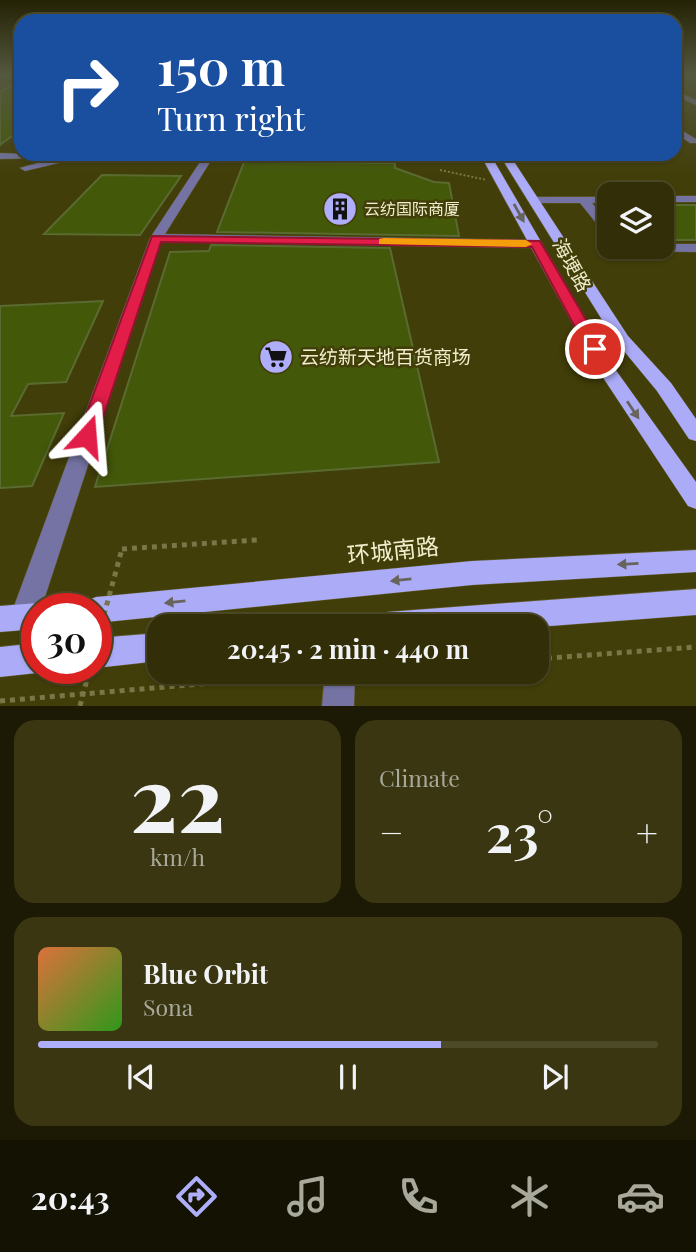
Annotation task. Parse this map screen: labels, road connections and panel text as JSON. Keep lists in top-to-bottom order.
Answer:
{
  "streets": {
    "main road": ["海埂路", "环城南路"]
  },
  "places": {
    "building": ["云纺国际商厦"],
    "supermarket": ["云纺新天地百货商场"]
  },
  "page": {
    "turn": ["150 m", "Turn right"],
    "limit": "30",
    "trip": "20:45 · 2 min · 440 m",
    "tile": [
      ["22", "km/h"],
      "Climate"
    ],
    "heat": ["−", "23°", "+"],
    "song": ["Blue Orbit", "Sona"],
    "tabs": "20:43"
  }
}
